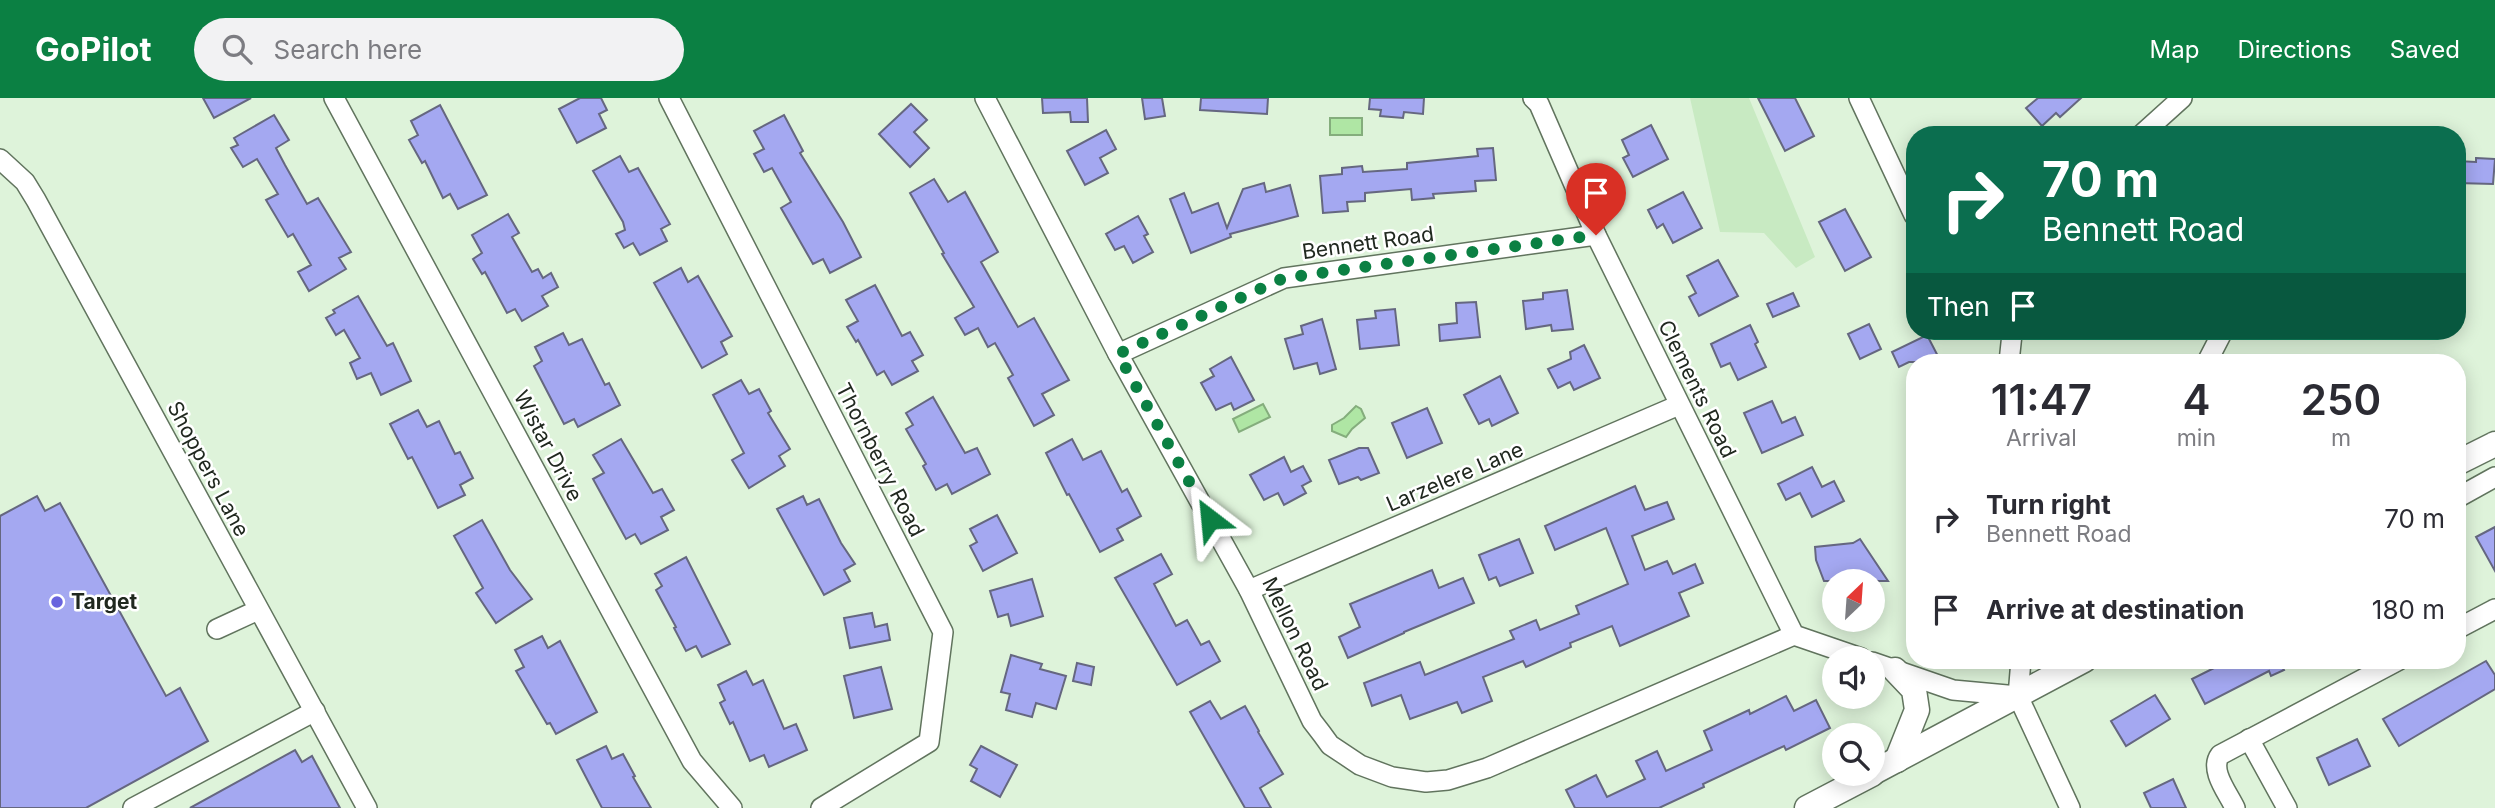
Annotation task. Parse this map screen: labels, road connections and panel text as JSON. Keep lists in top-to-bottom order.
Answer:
{
  "streets": {
    "street": [
      "Bennett Road",
      "Clements Road",
      "Wistar Drive",
      "Thornberry Road",
      "Shoppers Lane",
      "Larzelere Lane",
      "Mellon Road"
    ]
  },
  "crossings": [
    ["Bennett Road", "Clements Road"],
    ["Bennett Road", "Mellon Road"],
    ["Clements Road", "Larzelere Lane"],
    ["Clements Road", "Mellon Road"],
    ["Larzelere Lane", "Mellon Road"]
  ],
  "places": ["Target"],
  "north": "top right",
  "page": {
    "header": "GoPilot",
    "search": "Search here",
    "nav": ["Map", "Directions", "Saved"],
    "turn": ["70 m", "Bennett Road"],
    "then": "Then",
    "eta": [
      "11:47",
      "Arrival",
      "4",
      "min",
      "250",
      "m"
    ],
    "list": [
      {
        "name": "Turn right",
        "note": "Bennett Road",
        "value": "70 m"
      },
      {
        "name": "Arrive at destination",
        "value": "180 m"
      }
    ]
  }
}
